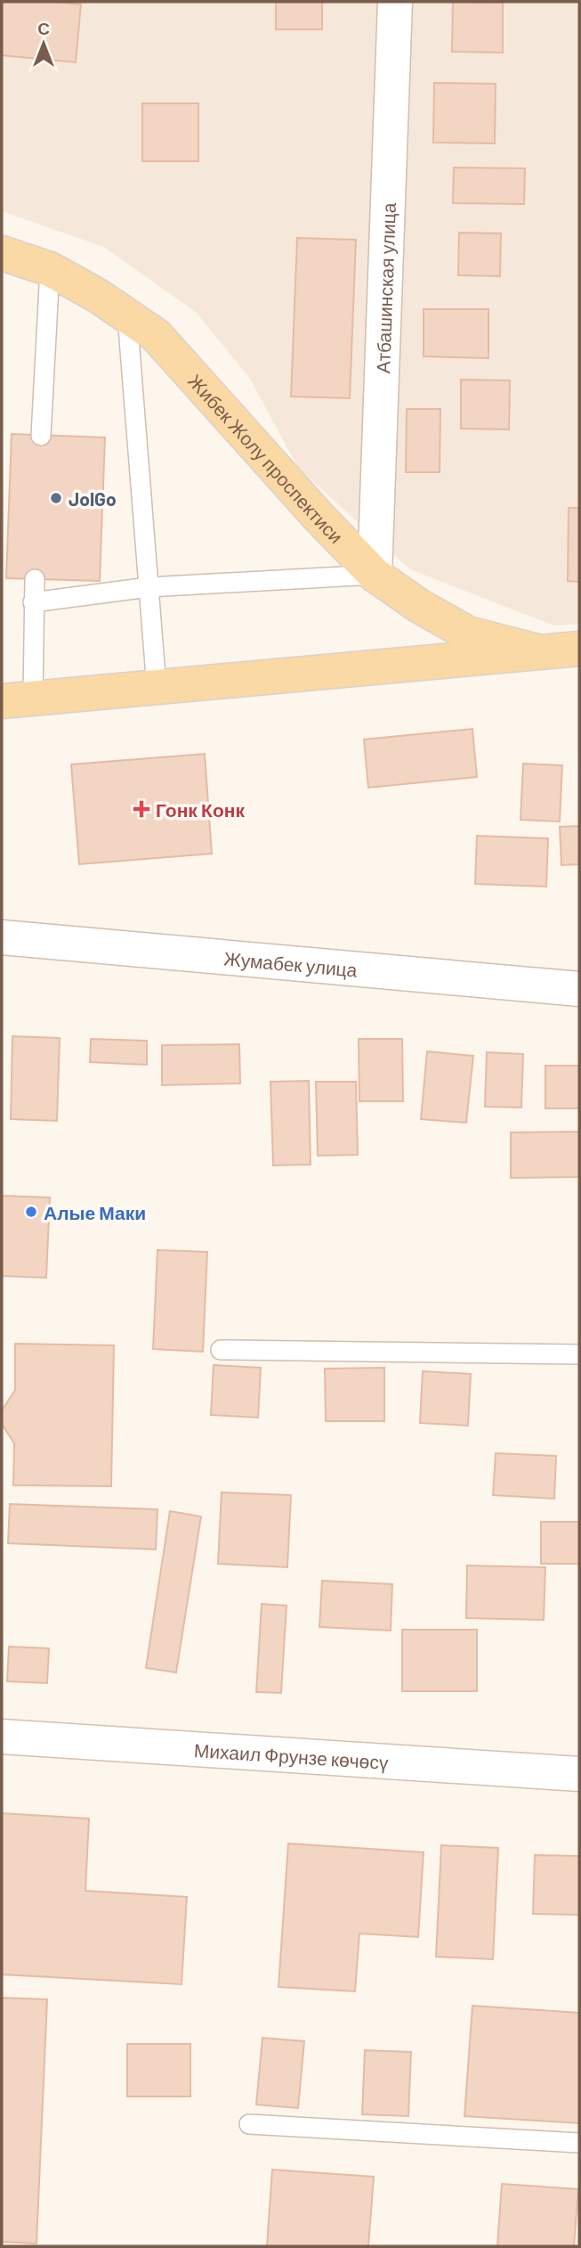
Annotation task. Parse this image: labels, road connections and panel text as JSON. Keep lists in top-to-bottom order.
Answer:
{
  "streets": {
    "main road": ["Жибек Жолу проспектиси"],
    "street": ["Атбашинская улица", "Жумабек улица", "Михаил Фрунзе көчөсү"]
  },
  "crossings": [
    ["Атбашинская улица", "Жибек Жолу проспектиси"]
  ],
  "places": {
    "other": ["JolGo", "Алые Маки"],
    "health": ["Гонк Конк"]
  },
  "north": "top"
}
